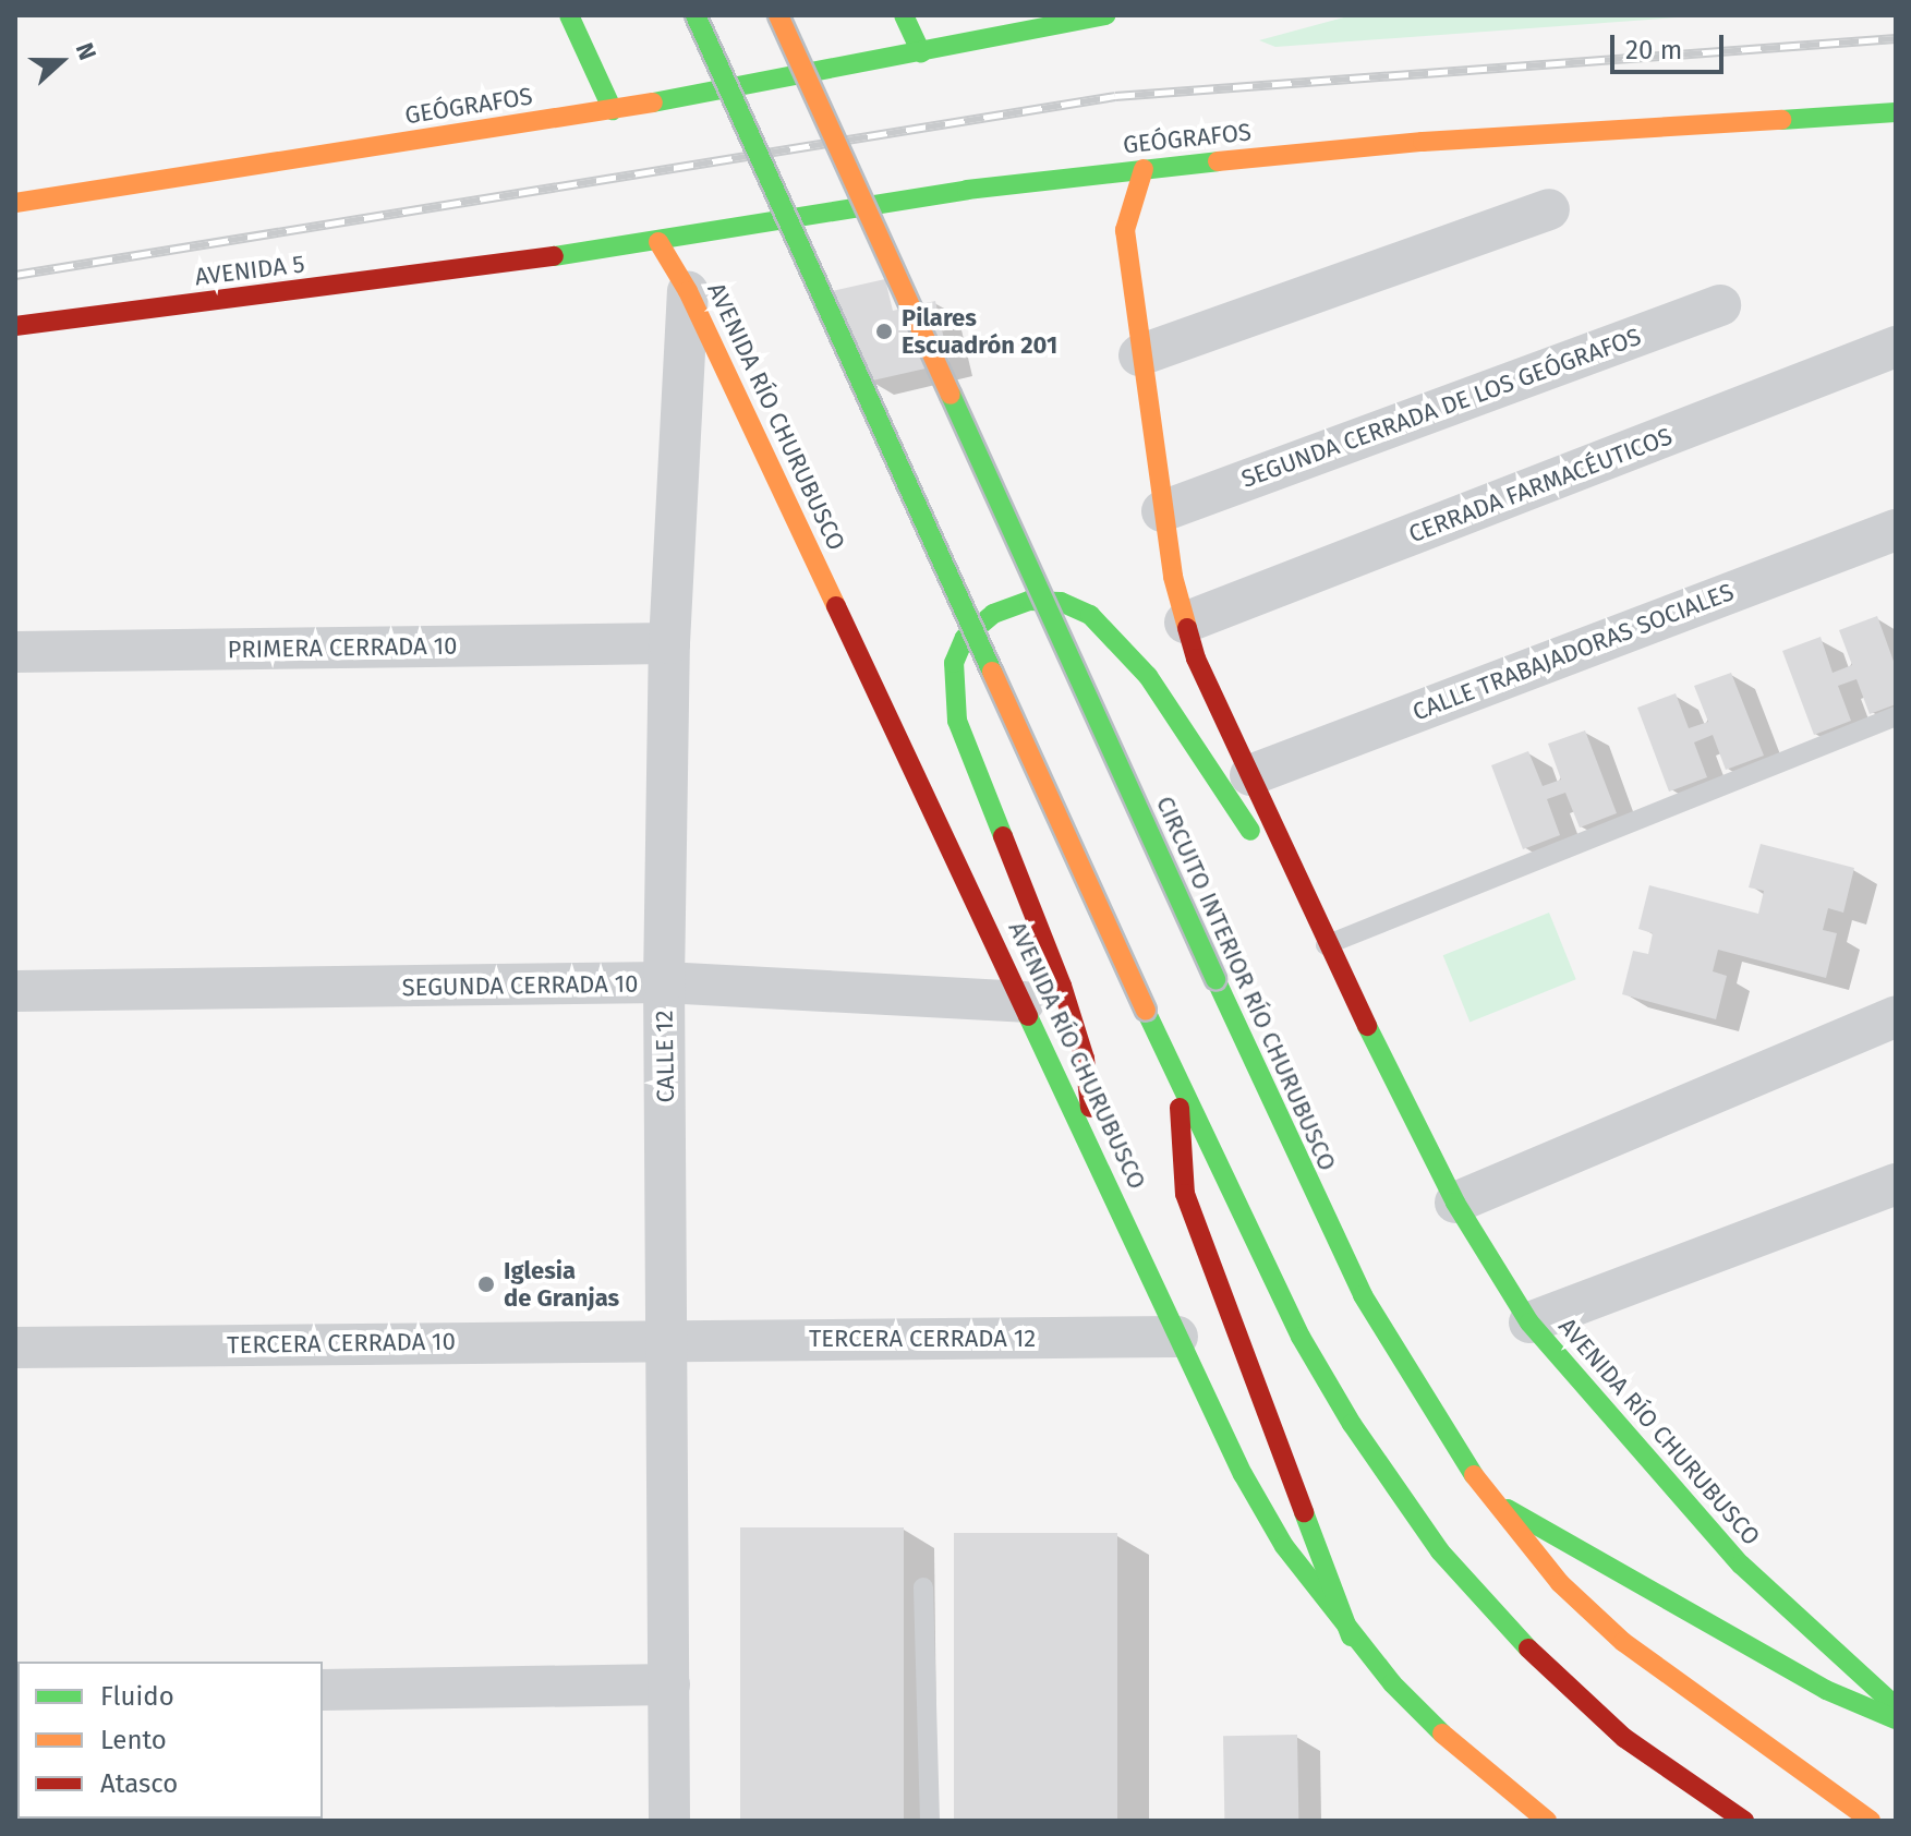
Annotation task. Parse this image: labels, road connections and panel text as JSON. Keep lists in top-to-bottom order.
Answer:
{
  "streets": {
    "main road": [
      "GEÓGRAFOS",
      "AVENIDA 5",
      "AVENIDA RÍO CHURUBUSCO",
      "CIRCUITO INTERIOR RÍO CHURUBUSCO"
    ],
    "street": [
      "SEGUNDA CERRADA DE LOS GEÓGRAFOS",
      "CERRADA FARMACÉUTICOS",
      "PRIMERA CERRADA 10",
      "CALLE TRABAJADORAS SOCIALES",
      "SEGUNDA CERRADA 10",
      "CALLE 12",
      "TERCERA CERRADA 12",
      "TERCERA CERRADA 10"
    ]
  },
  "crossings": [
    ["GEÓGRAFOS", "AVENIDA 5"],
    ["GEÓGRAFOS", "AVENIDA RÍO CHURUBUSCO"],
    ["SEGUNDA CERRADA DE LOS GEÓGRAFOS", "AVENIDA RÍO CHURUBUSCO"],
    ["AVENIDA RÍO CHURUBUSCO", "CERRADA FARMACÉUTICOS"],
    ["AVENIDA RÍO CHURUBUSCO", "CALLE TRABAJADORAS SOCIALES"],
    ["AVENIDA RÍO CHURUBUSCO", "SEGUNDA CERRADA 10"],
    ["AVENIDA RÍO CHURUBUSCO", "CALLE 12"],
    ["AVENIDA RÍO CHURUBUSCO", "TERCERA CERRADA 12"],
    ["PRIMERA CERRADA 10", "CALLE 12"],
    ["SEGUNDA CERRADA 10", "CALLE 12"],
    ["CALLE 12", "TERCERA CERRADA 12"],
    ["CALLE 12", "TERCERA CERRADA 10"],
    ["TERCERA CERRADA 12", "TERCERA CERRADA 10"]
  ],
  "places": ["Pilares Escuadrón 201", "Iglesia de Granjas"],
  "legend": ["Fluido", "Lento", "Atasco"],
  "scale_bar": "20 m",
  "north": "right"
}
